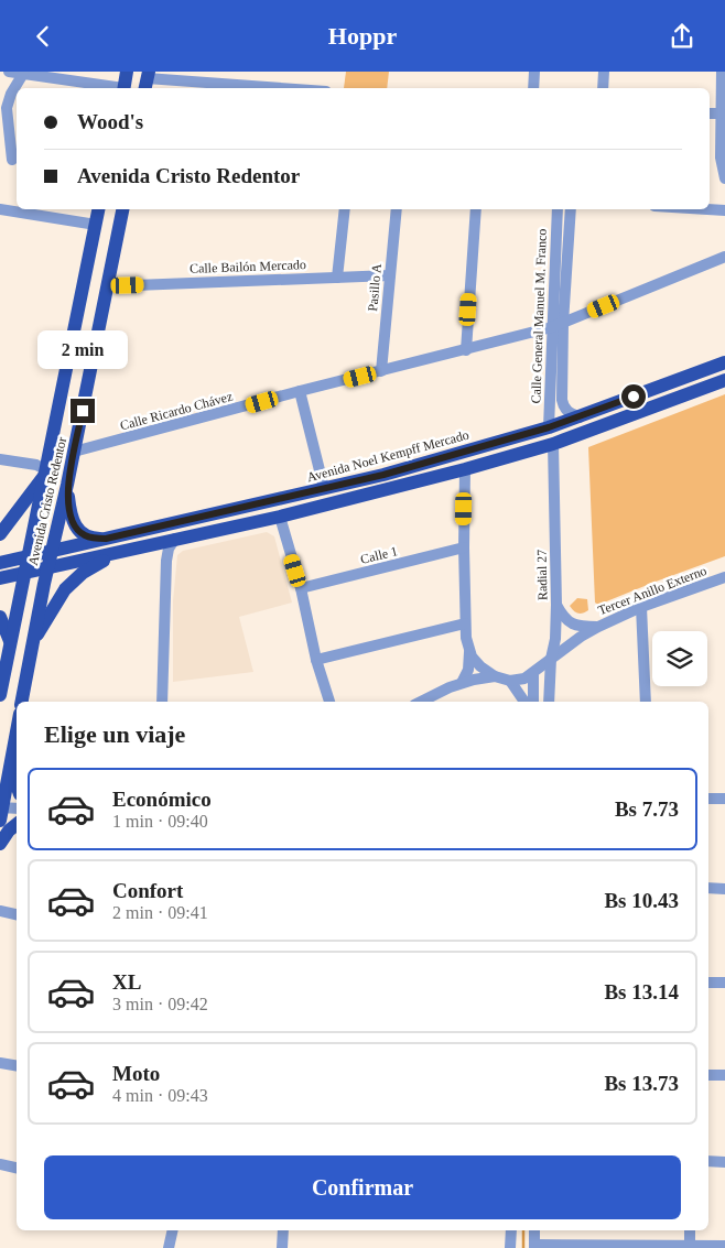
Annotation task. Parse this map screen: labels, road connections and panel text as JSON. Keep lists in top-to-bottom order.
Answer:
{
  "streets": {
    "main road": ["Avenida Noel Kempff Mercado", "Avenida Cristo Redentor"],
    "street": [
      "Calle Bailón Mercado",
      "Pasillo A",
      "Calle General Manuel M. Franco",
      "Calle Ricardo Chávez",
      "Calle 1",
      "Radial 27",
      "Tercer Anillo Externo"
    ]
  },
  "crossings": [
    ["Calle Bailón Mercado", "Pasillo A"],
    ["Calle Bailón Mercado", "Avenida Cristo Redentor"],
    ["Pasillo A", "Calle Ricardo Chávez"],
    ["Calle General Manuel M. Franco", "Calle Ricardo Chávez"],
    ["Calle General Manuel M. Franco", "Avenida Noel Kempff Mercado"],
    ["Calle Ricardo Chávez", "Avenida Cristo Redentor"],
    ["Avenida Noel Kempff Mercado", "Avenida Cristo Redentor"],
    ["Radial 27", "Tercer Anillo Externo"]
  ],
  "page": {
    "header": "Hoppr",
    "banner": ["Wood's", "Avenida Cristo Redentor"],
    "bubble": "2 min",
    "heading": "Elige un viaje",
    "list": [
      {
        "name": "Económico",
        "note": "1 min · 09:40",
        "value": "Bs 7.73"
      },
      {
        "name": "Confort",
        "note": "2 min · 09:41",
        "value": "Bs 10.43"
      },
      {
        "name": "XL",
        "note": "3 min · 09:42",
        "value": "Bs 13.14"
      },
      {
        "name": "Moto",
        "note": "4 min · 09:43",
        "value": "Bs 13.73"
      }
    ],
    "buttons": "Confirmar"
  }
}
